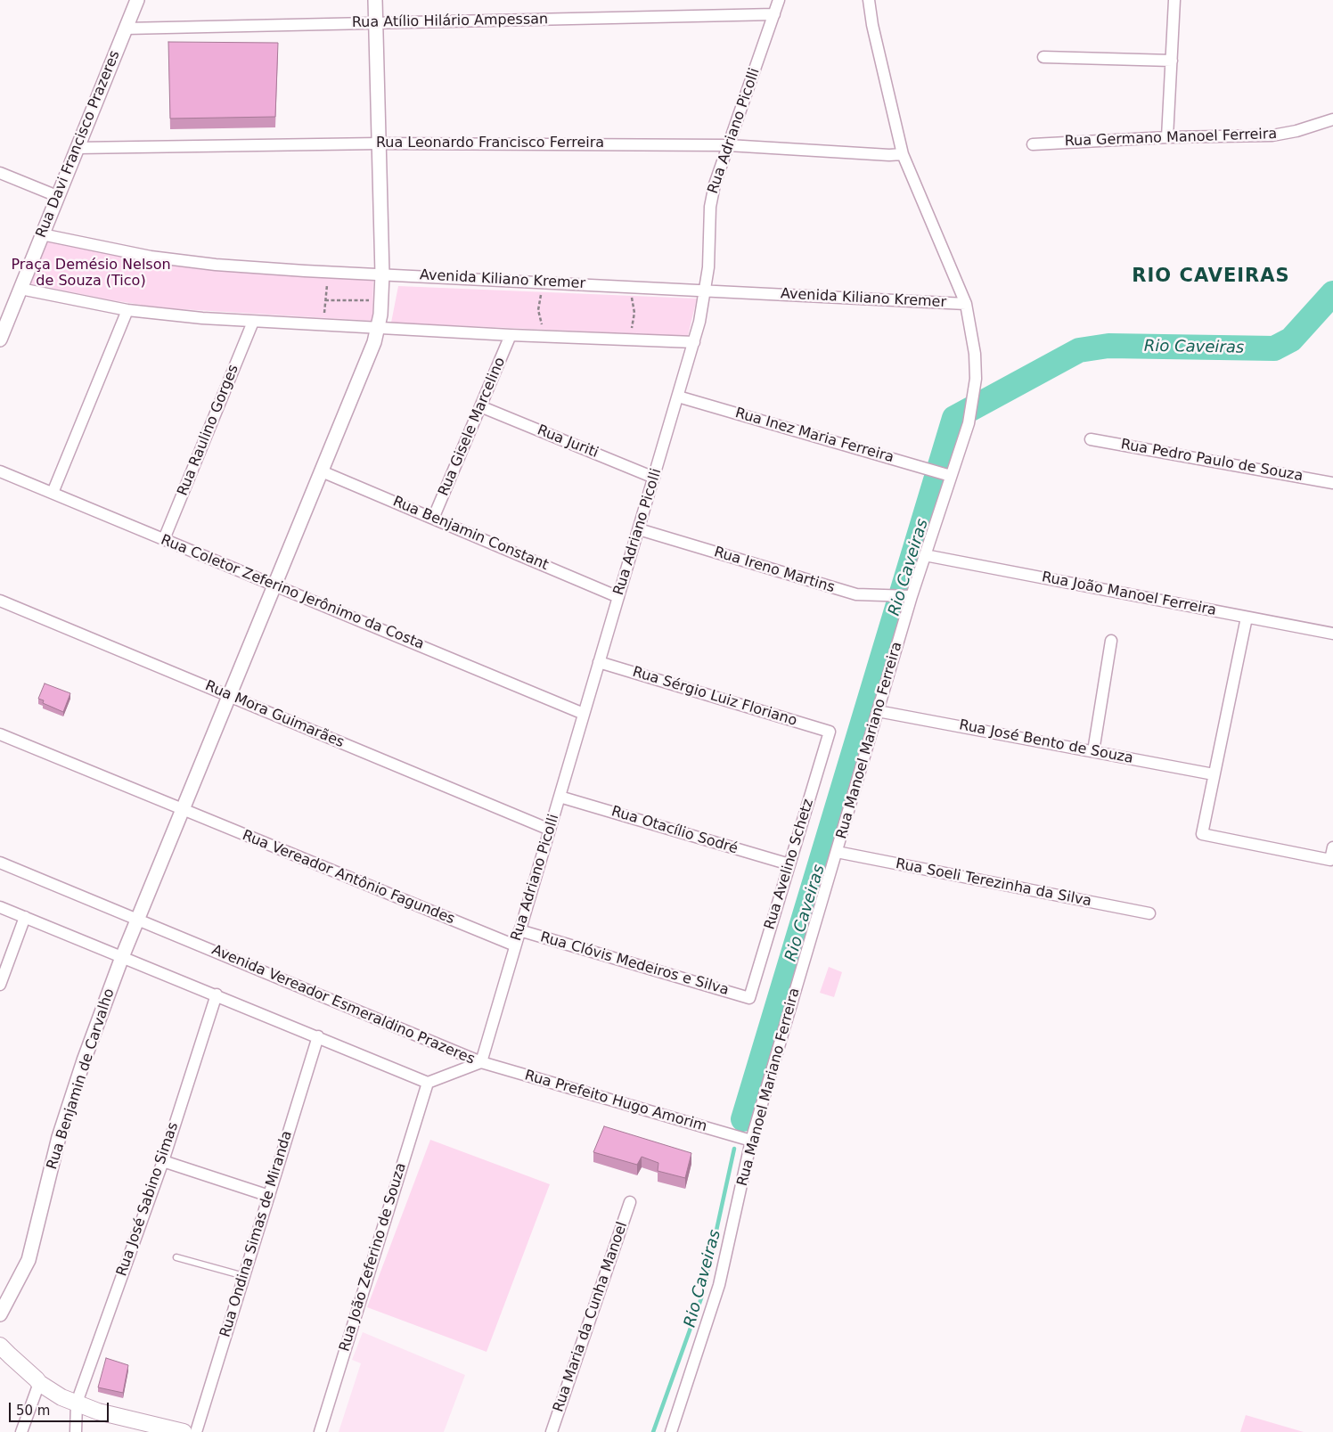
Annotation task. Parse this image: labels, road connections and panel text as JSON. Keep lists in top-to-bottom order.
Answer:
{
  "streets": {
    "street": [
      "Rua Atílio Hilário Ampessan",
      "Rua Adriano Picolli",
      "Rua Germano Manoel Ferreira",
      "Rua Leonardo Francisco Ferreira",
      "Rua Davi Francisco Prazeres",
      "Avenida Kiliano Kremer",
      "Rua Gisele Marcelino",
      "Rua Raulino Gorges",
      "Rua Inez Maria Ferreira",
      "Rua Juriti",
      "Rua Pedro Paulo de Souza",
      "Rua Benjamin Constant",
      "Rua Ireno Martins",
      "Rua Coletor Zeferino Jerônimo da Costa",
      "Rua João Manoel Ferreira",
      "Rua Sérgio Luiz Floriano",
      "Rua Mora Guimarães",
      "Rua Manoel Mariano Ferreira",
      "Rua José Bento de Souza",
      "Rua Otacílio Sodré",
      "Rua Avelino Schetz",
      "Rua Vereador Antônio Fagundes",
      "Rua Soeli Terezinha da Silva",
      "Rua Clóvis Medeiros e Silva",
      "Avenida Vereador Esmeraldino Prazeres",
      "Rua Benjamin de Carvalho",
      "Rua Prefeito Hugo Amorim",
      "Rua José Sabino Simas",
      "Rua Ondina Simas de Miranda",
      "Rua João Zeferino de Souza",
      "Rua Maria da Cunha Manoel"
    ]
  },
  "crossings": [
    ["Rua Atílio Hilário Ampessan", "Rua Adriano Picolli"],
    ["Rua Atílio Hilário Ampessan", "Rua Davi Francisco Prazeres"],
    ["Rua Atílio Hilário Ampessan", "Rua Benjamin de Carvalho"],
    ["Rua Adriano Picolli", "Rua Leonardo Francisco Ferreira"],
    ["Rua Adriano Picolli", "Avenida Kiliano Kremer"],
    ["Rua Adriano Picolli", "Rua Inez Maria Ferreira"],
    ["Rua Adriano Picolli", "Rua Juriti"],
    ["Rua Adriano Picolli", "Rua Benjamin Constant"],
    ["Rua Adriano Picolli", "Rua Ireno Martins"],
    ["Rua Adriano Picolli", "Rua Coletor Zeferino Jerônimo da Costa"],
    ["Rua Adriano Picolli", "Rua Sérgio Luiz Floriano"],
    ["Rua Adriano Picolli", "Rua Mora Guimarães"],
    ["Rua Adriano Picolli", "Rua Otacílio Sodré"],
    ["Rua Adriano Picolli", "Rua Vereador Antônio Fagundes"],
    ["Rua Adriano Picolli", "Rua Clóvis Medeiros e Silva"],
    ["Rua Adriano Picolli", "Avenida Vereador Esmeraldino Prazeres"],
    ["Rua Adriano Picolli", "Rua Prefeito Hugo Amorim"],
    ["Rua Leonardo Francisco Ferreira", "Rua Davi Francisco Prazeres"],
    ["Rua Leonardo Francisco Ferreira", "Rua Manoel Mariano Ferreira"],
    ["Rua Leonardo Francisco Ferreira", "Rua Benjamin de Carvalho"],
    ["Rua Davi Francisco Prazeres", "Avenida Kiliano Kremer"],
    ["Avenida Kiliano Kremer", "Rua Manoel Mariano Ferreira"],
    ["Avenida Kiliano Kremer", "Rua Benjamin de Carvalho"],
    ["Rua Gisele Marcelino", "Rua Juriti"],
    ["Rua Gisele Marcelino", "Rua Benjamin Constant"],
    ["Rua Raulino Gorges", "Rua Coletor Zeferino Jerônimo da Costa"],
    ["Rua Inez Maria Ferreira", "Rua Manoel Mariano Ferreira"],
    ["Rua Benjamin Constant", "Rua Benjamin de Carvalho"],
    ["Rua Ireno Martins", "Rua Manoel Mariano Ferreira"],
    ["Rua Coletor Zeferino Jerônimo da Costa", "Rua Benjamin de Carvalho"],
    ["Rua João Manoel Ferreira", "Rua Manoel Mariano Ferreira"],
    ["Rua Sérgio Luiz Floriano", "Rua Avelino Schetz"],
    ["Rua Mora Guimarães", "Rua Benjamin de Carvalho"],
    ["Rua Manoel Mariano Ferreira", "Rua José Bento de Souza"],
    ["Rua Manoel Mariano Ferreira", "Rua Soeli Terezinha da Silva"],
    ["Rua Manoel Mariano Ferreira", "Rua Prefeito Hugo Amorim"],
    ["Rua Otacílio Sodré", "Rua Avelino Schetz"],
    ["Rua Avelino Schetz", "Rua Clóvis Medeiros e Silva"],
    ["Rua Vereador Antônio Fagundes", "Rua Benjamin de Carvalho"],
    ["Avenida Vereador Esmeraldino Prazeres", "Rua Benjamin de Carvalho"],
    ["Avenida Vereador Esmeraldino Prazeres", "Rua Prefeito Hugo Amorim"],
    ["Avenida Vereador Esmeraldino Prazeres", "Rua João Zeferino de Souza"]
  ],
  "districts": ["RIO CAVEIRAS"],
  "water": ["Rio Caveiras"],
  "parks": ["Praça Demésio Nelson de Souza (Tico)"],
  "scale_bar": "50 m"
}
